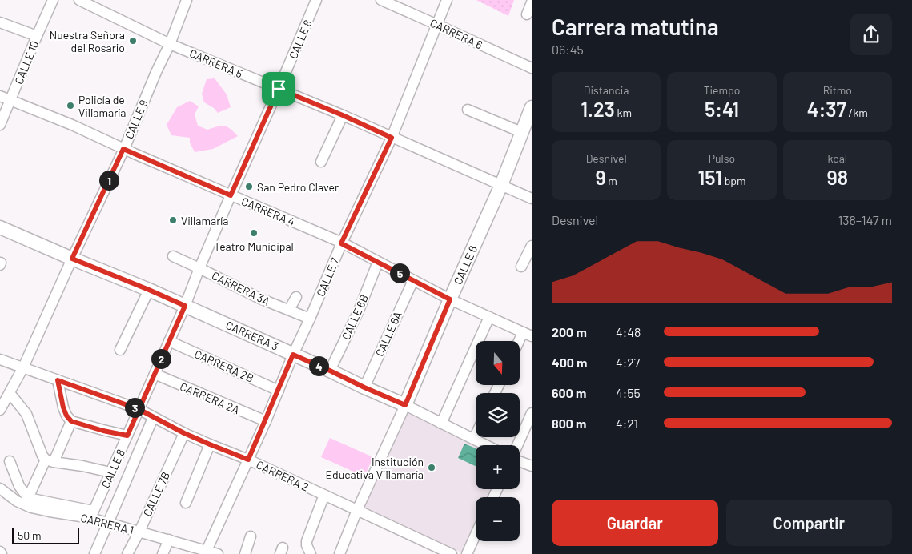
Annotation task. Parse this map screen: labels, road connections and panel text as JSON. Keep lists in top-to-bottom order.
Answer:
{
  "streets": {
    "main road": ["CALLE 6", "CARRERA 3"],
    "street": [
      "CARRERA 6",
      "CALLE 8",
      "CALLE 10",
      "CARRERA 5",
      "CALLE 9",
      "CARRERA 4",
      "CALLE 7",
      "CARRERA 3A",
      "CALLE 6B",
      "CALLE 6A",
      "CARRERA 2B",
      "CARRERA 2A",
      "CARRERA 2",
      "CALLE 7B",
      "CARRERA 1"
    ]
  },
  "crossings": [
    ["CARRERA 6", "CALLE 7"],
    ["CALLE 8", "CARRERA 5"],
    ["CALLE 8", "CARRERA 4"],
    ["CALLE 8", "CARRERA 3A"],
    ["CALLE 8", "CARRERA 3"],
    ["CALLE 8", "CARRERA 2B"],
    ["CALLE 8", "CARRERA 2A"],
    ["CALLE 8", "CARRERA 2"],
    ["CALLE 8", "CARRERA 1"],
    ["CALLE 10", "CARRERA 4"],
    ["CARRERA 5", "CALLE 9"],
    ["CARRERA 5", "CALLE 6"],
    ["CARRERA 5", "CALLE 7"],
    ["CALLE 9", "CARRERA 4"],
    ["CALLE 9", "CARRERA 3"],
    ["CALLE 9", "CARRERA 2"],
    ["CARRERA 4", "CALLE 6"],
    ["CARRERA 4", "CALLE 7"],
    ["CARRERA 4", "CALLE 6B"],
    ["CARRERA 4", "CALLE 6A"],
    ["CALLE 6", "CARRERA 3"],
    ["CALLE 6", "CARRERA 2"],
    ["CALLE 7", "CARRERA 3A"],
    ["CALLE 7", "CARRERA 3"],
    ["CALLE 7", "CARRERA 2B"],
    ["CALLE 7", "CARRERA 2A"],
    ["CALLE 7", "CARRERA 2"],
    ["CALLE 7", "CARRERA 1"],
    ["CALLE 6B", "CARRERA 3"],
    ["CALLE 6A", "CARRERA 3"],
    ["CARRERA 2", "CALLE 7B"],
    ["CALLE 7B", "CARRERA 1"]
  ],
  "places": [
    "Nuestra Señora del Rosario",
    "Policía de Villamaría",
    "San Pedro Claver",
    "Villamaría",
    "Teatro Municipal",
    "Institución Educativa Villamaría"
  ],
  "scale_bar": "50 m",
  "north": "bottom",
  "page": {
    "heading": ["Carrera matutina", "06:45"],
    "stats": [
      ["Distancia", "1.23 km"],
      ["Tiempo", "5:41"],
      ["Ritmo", "4:37 /km"],
      ["Desnivel", "9 m"],
      ["Pulso", "151 bpm"],
      ["kcal", "98"]
    ],
    "pins": [
      "1",
      "5",
      "2",
      "4",
      "3"
    ],
    "chart": ["Desnivel", "138–147 m"],
    "list": [
      {
        "name": "200 m",
        "note": "4:48"
      },
      {
        "name": "400 m",
        "note": "4:27"
      },
      {
        "name": "600 m",
        "note": "4:55"
      },
      {
        "name": "800 m",
        "note": "4:21"
      }
    ],
    "map_buttons": ["+", "−"],
    "buttons": ["Guardar", "Compartir"],
    "scale": "50 m"
  }
}
